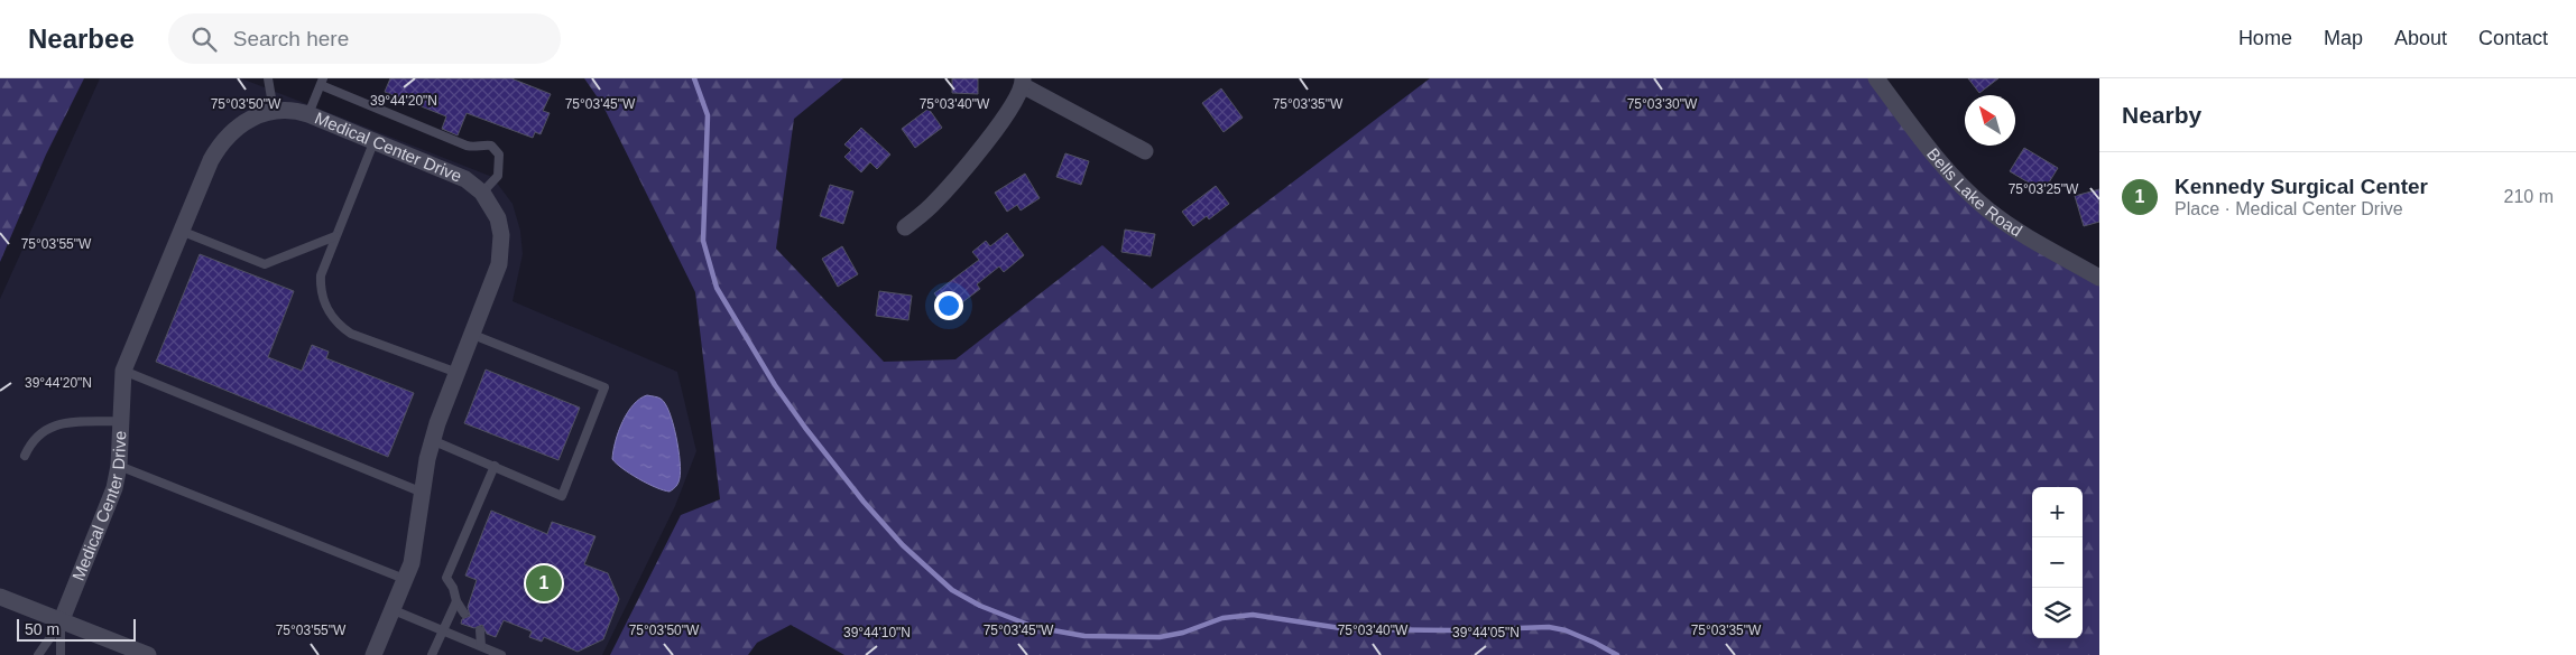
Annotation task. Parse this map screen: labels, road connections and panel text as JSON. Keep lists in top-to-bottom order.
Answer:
{
  "streets": {
    "street": ["Medical Center Drive", "Bells Lake Road"]
  },
  "scale_bar": "50 m",
  "north": "top left",
  "page": {
    "header": "Nearbee",
    "search": "Search here",
    "nav": [
      "Home",
      "Map",
      "About",
      "Contact"
    ],
    "heading": "Nearby",
    "list": [
      {
        "mark": "1",
        "name": "Kennedy Surgical Center",
        "note": "Place · Medical Center Drive",
        "value": "210 m"
      }
    ],
    "map_buttons": ["+", "−"],
    "pins": "1",
    "scale": "50 m"
  },
  "coordinates": [
    "39°44'20\"N",
    "75°03'50\"W",
    "75°03'45\"W",
    "75°03'40\"W",
    "75°03'35\"W",
    "75°03'30\"W",
    "75°03'25\"W",
    "75°03'55\"W",
    "39°44'10\"N",
    "39°44'05\"N"
  ]
}
